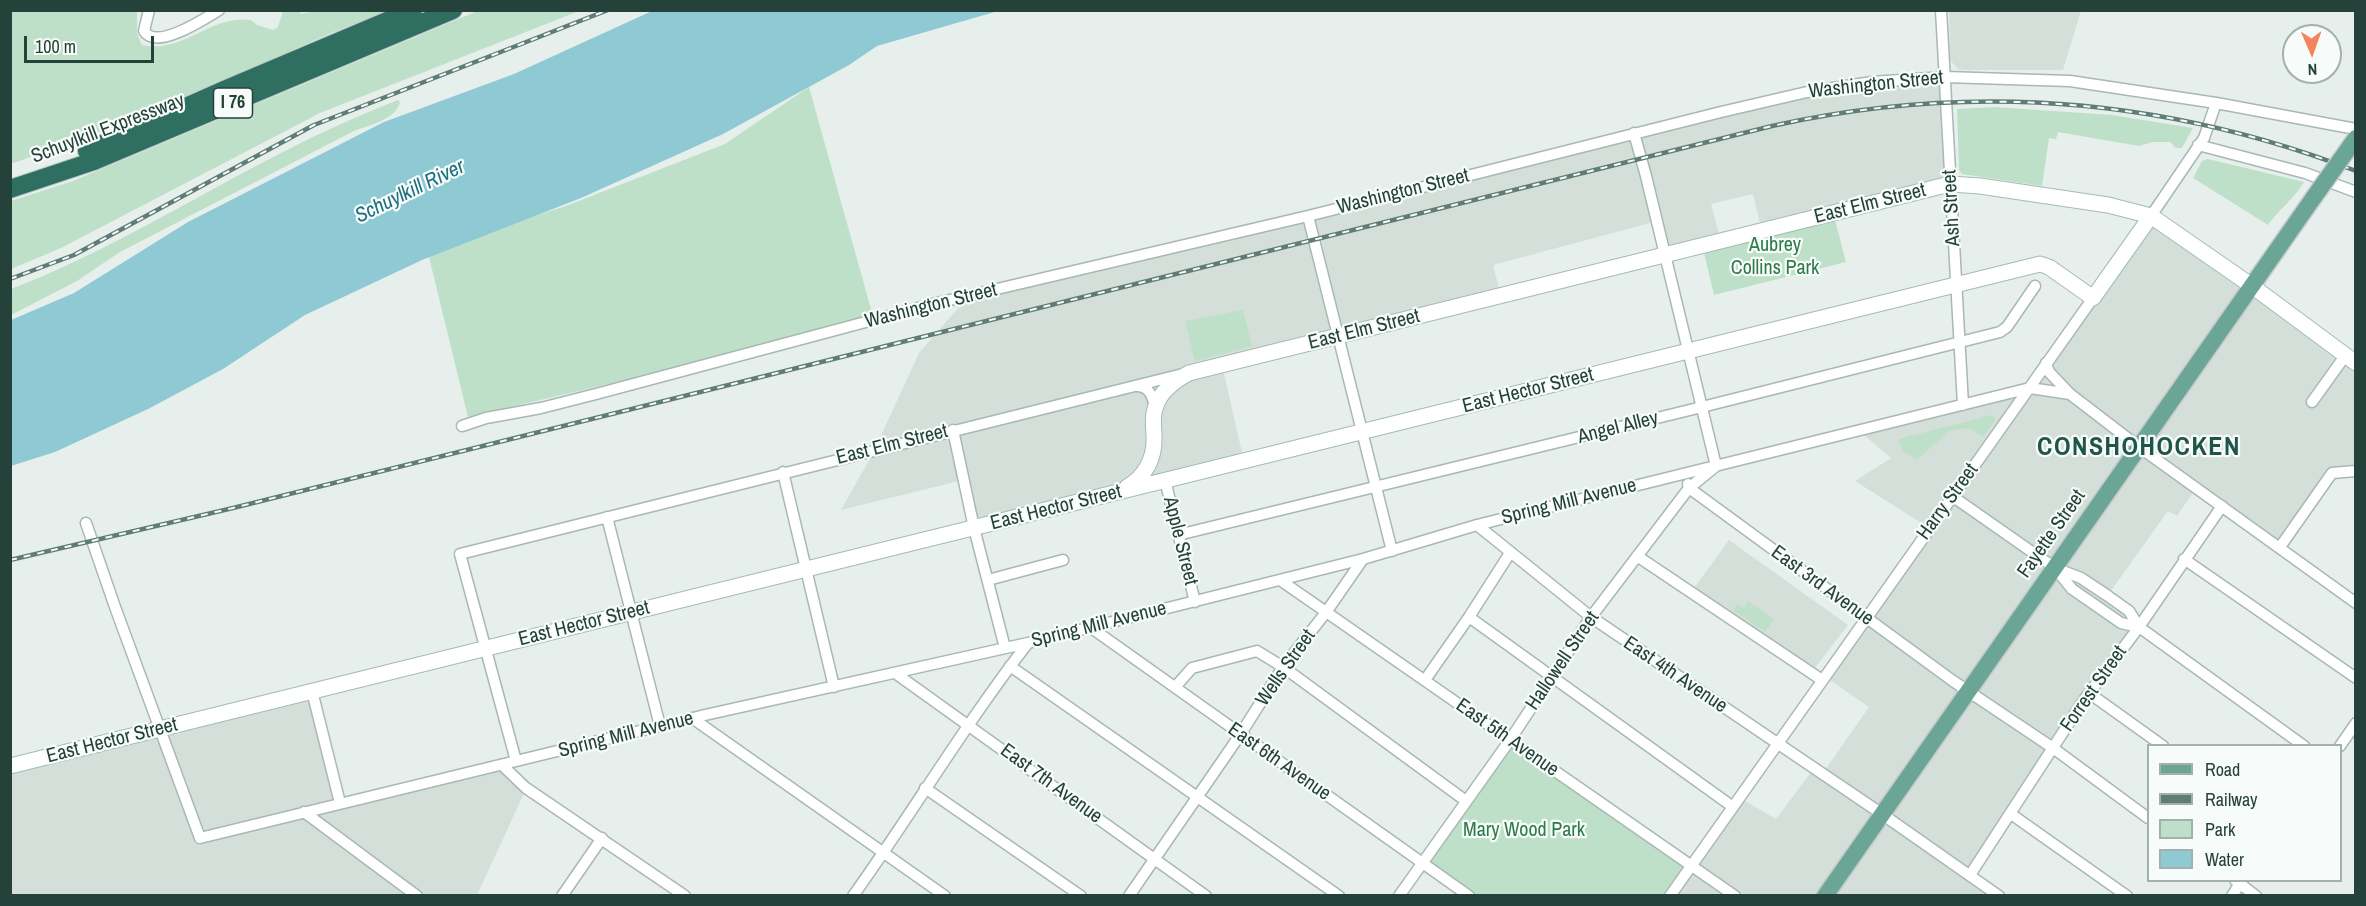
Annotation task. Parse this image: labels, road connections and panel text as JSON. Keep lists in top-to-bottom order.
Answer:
{
  "streets": {
    "highway": ["I 76", "Schuylkill Expressway"],
    "main road": [
      "East Elm Street",
      "East Hector Street",
      "Harry Street",
      "Fayette Street",
      "Apple Street"
    ],
    "street": [
      "Washington Street",
      "Ash Street",
      "Angel Alley",
      "Spring Mill Avenue",
      "East 3rd Avenue",
      "Hallowell Street",
      "Wells Street",
      "East 4th Avenue",
      "Forrest Street",
      "East 5th Avenue",
      "East 6th Avenue",
      "East 7th Avenue"
    ]
  },
  "crossings": [
    ["Washington Street", "Ash Street"],
    ["Washington Street", "Harry Street"],
    ["East Elm Street", "Ash Street"],
    ["East Elm Street", "East Hector Street"],
    ["East Elm Street", "Harry Street"],
    ["East Elm Street", "Fayette Street"],
    ["Ash Street", "East Hector Street"],
    ["Ash Street", "Angel Alley"],
    ["Ash Street", "Spring Mill Avenue"],
    ["East Hector Street", "Spring Mill Avenue"],
    ["East Hector Street", "Harry Street"],
    ["East Hector Street", "Apple Street"],
    ["Angel Alley", "Apple Street"],
    ["Spring Mill Avenue", "Harry Street"],
    ["Spring Mill Avenue", "Apple Street"],
    ["Spring Mill Avenue", "Hallowell Street"],
    ["Spring Mill Avenue", "Wells Street"],
    ["Spring Mill Avenue", "East 4th Avenue"],
    ["Spring Mill Avenue", "East 5th Avenue"],
    ["Spring Mill Avenue", "East 6th Avenue"],
    ["Spring Mill Avenue", "East 7th Avenue"],
    ["Harry Street", "East 3rd Avenue"],
    ["Harry Street", "East 4th Avenue"],
    ["Harry Street", "East 5th Avenue"],
    ["Fayette Street", "East 3rd Avenue"],
    ["Fayette Street", "East 4th Avenue"],
    ["East 3rd Avenue", "Hallowell Street"],
    ["East 3rd Avenue", "Forrest Street"],
    ["Hallowell Street", "East 4th Avenue"],
    ["Hallowell Street", "East 5th Avenue"],
    ["Hallowell Street", "East 6th Avenue"],
    ["Wells Street", "East 5th Avenue"],
    ["Wells Street", "East 6th Avenue"],
    ["Wells Street", "East 7th Avenue"],
    ["East 4th Avenue", "Forrest Street"]
  ],
  "districts": ["CONSHOHOCKEN"],
  "water": ["Schuylkill River"],
  "parks": ["Aubrey Collins Park", "Mary Wood Park"],
  "legend": [
    "Road",
    "Railway",
    "Park",
    "Water"
  ],
  "scale_bar": "100 m",
  "north": "bottom"
}
